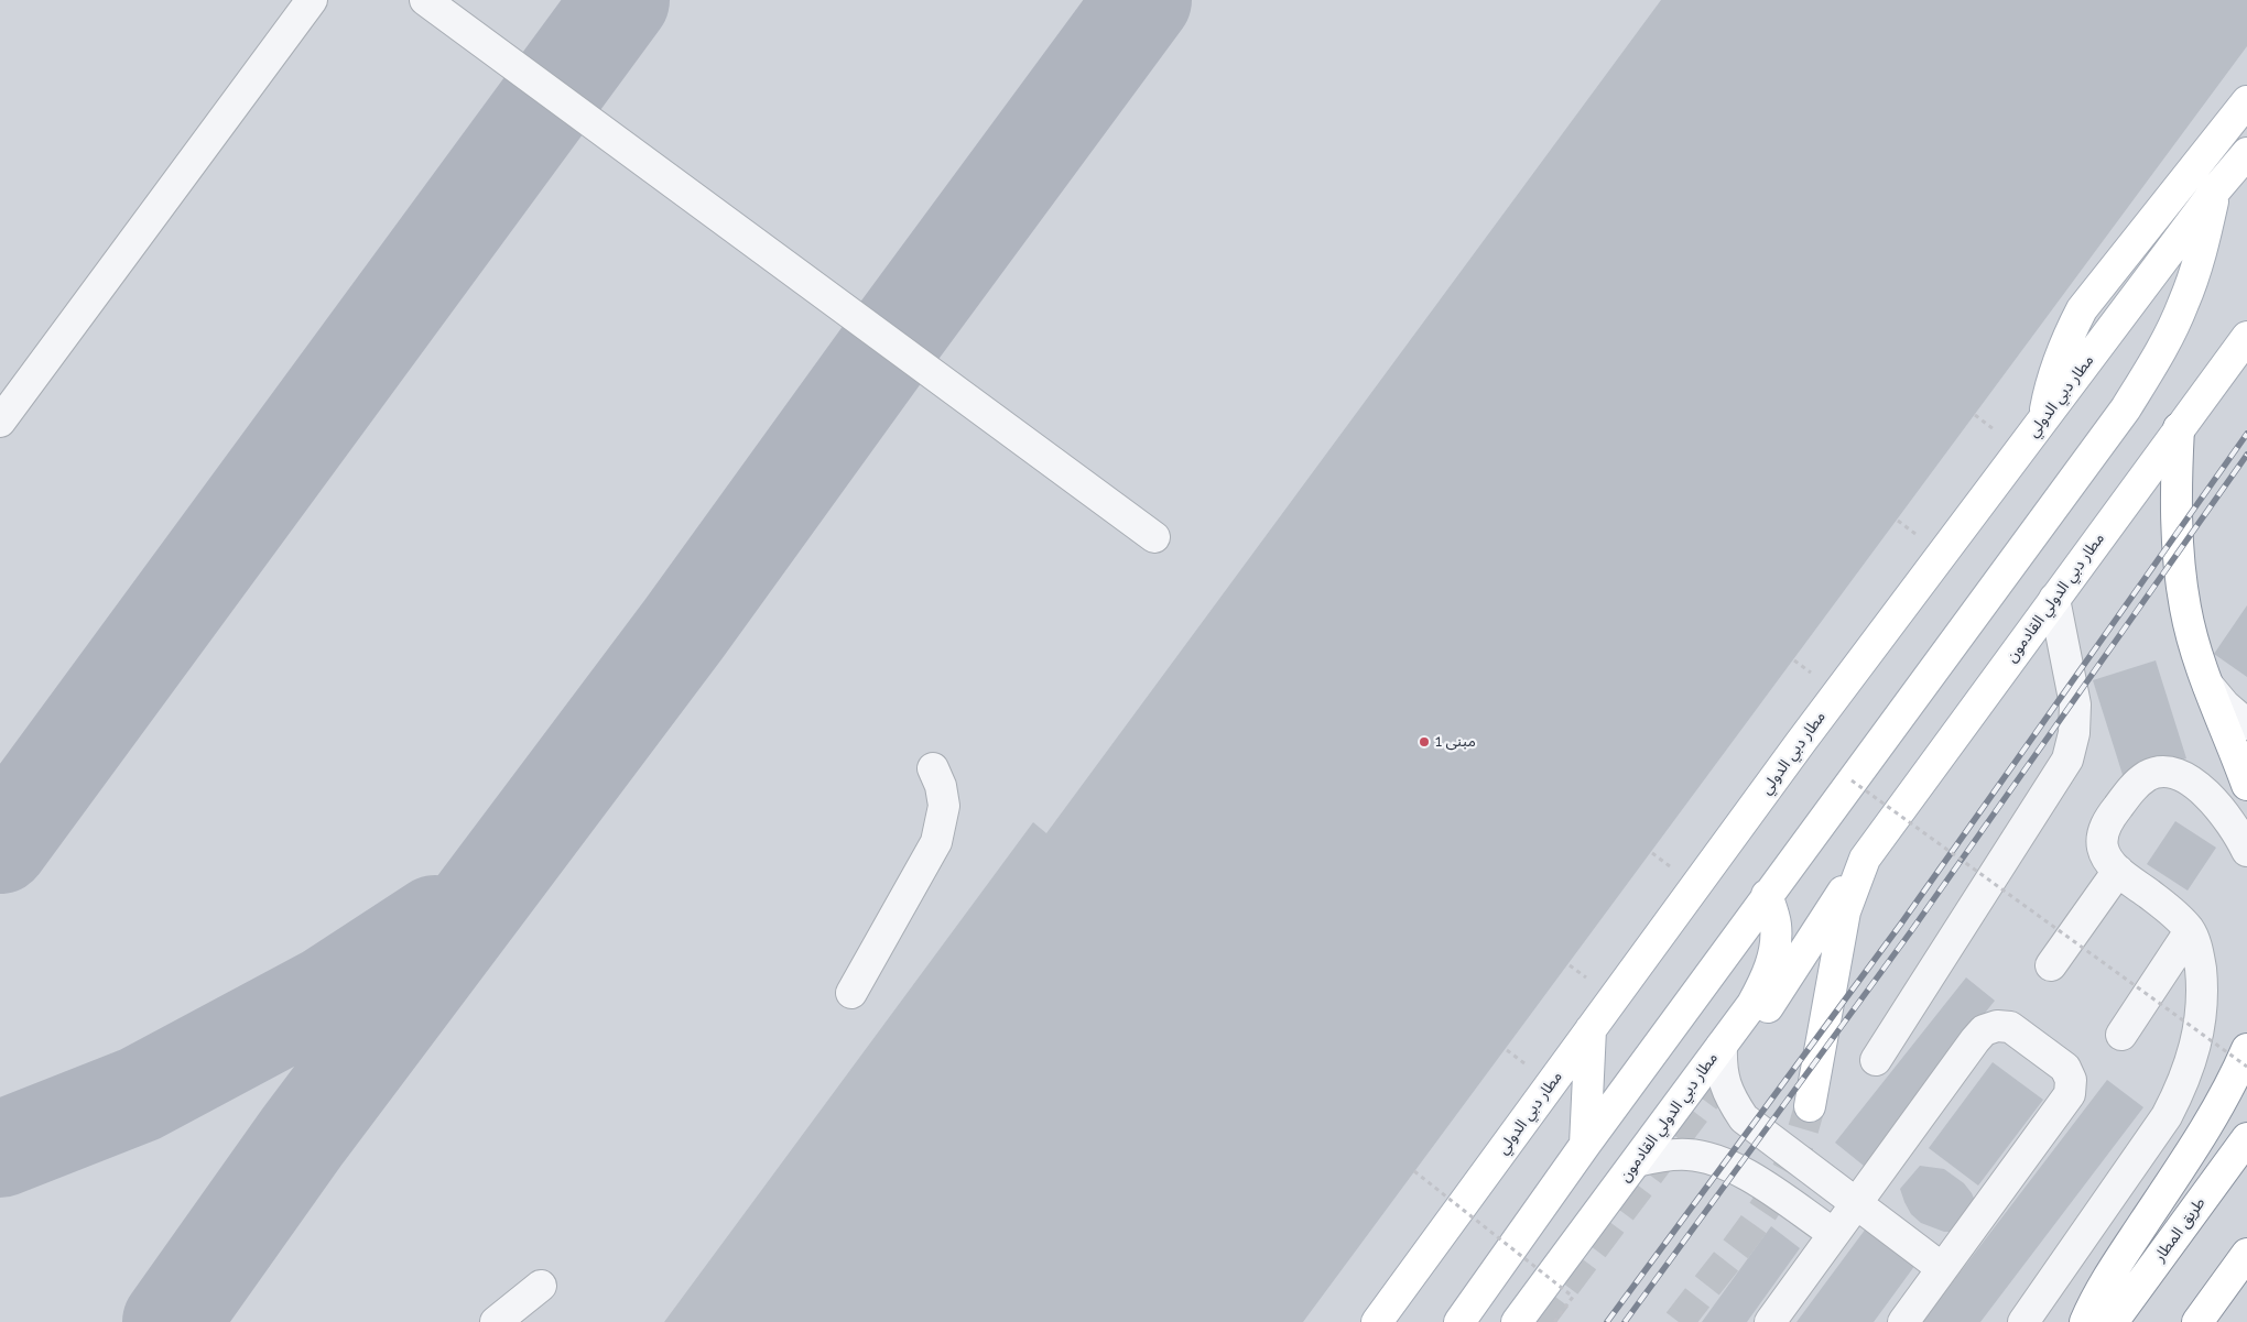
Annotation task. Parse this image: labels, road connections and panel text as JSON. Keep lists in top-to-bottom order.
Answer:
{
  "streets": {
    "main road": ["مطار دبي الدولي", "مطار دبي الدولي القادمون", "طريق المطار"]
  },
  "crossings": [
    ["مطار دبي الدولي", "مطار دبي الدولي القادمون"]
  ],
  "places": ["مبنى 1"]
}
